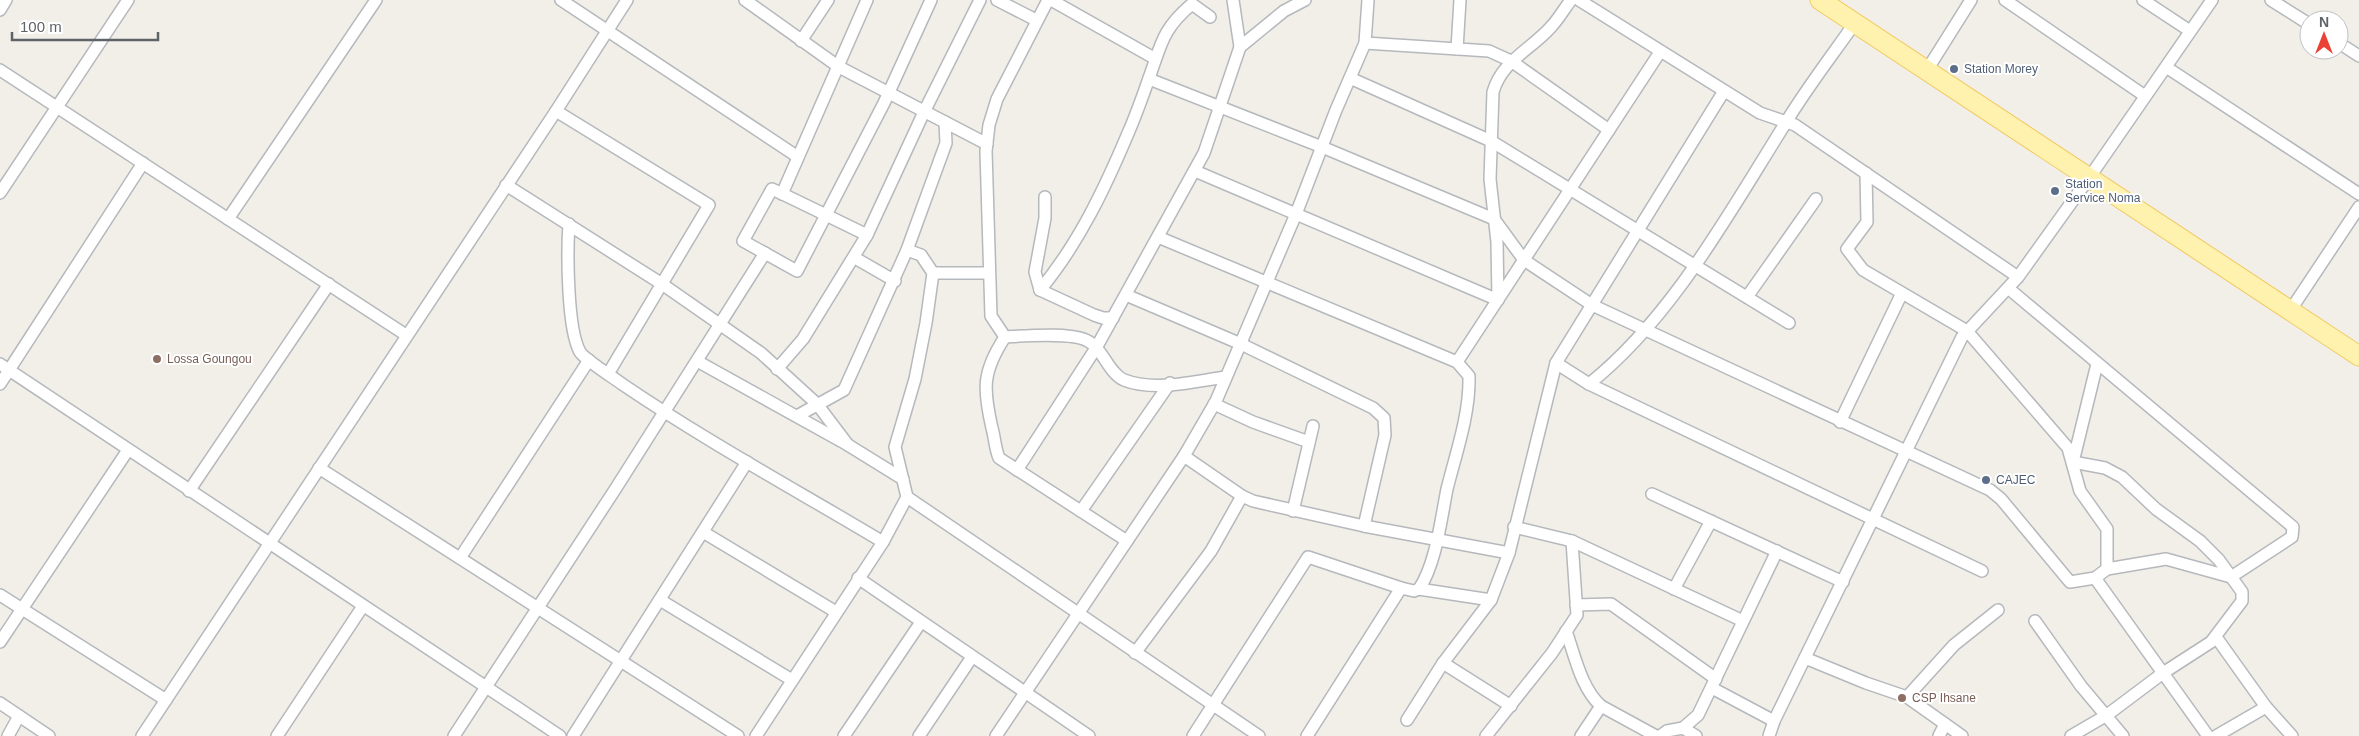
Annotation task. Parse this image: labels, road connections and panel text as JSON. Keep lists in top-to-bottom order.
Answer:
{
  "places": [
    "Station Morey",
    "Station Service Noma",
    "Lossa Goungou",
    "CAJEC",
    "CSP Ihsane"
  ],
  "scale_bar": "100 m",
  "north": "top"
}
